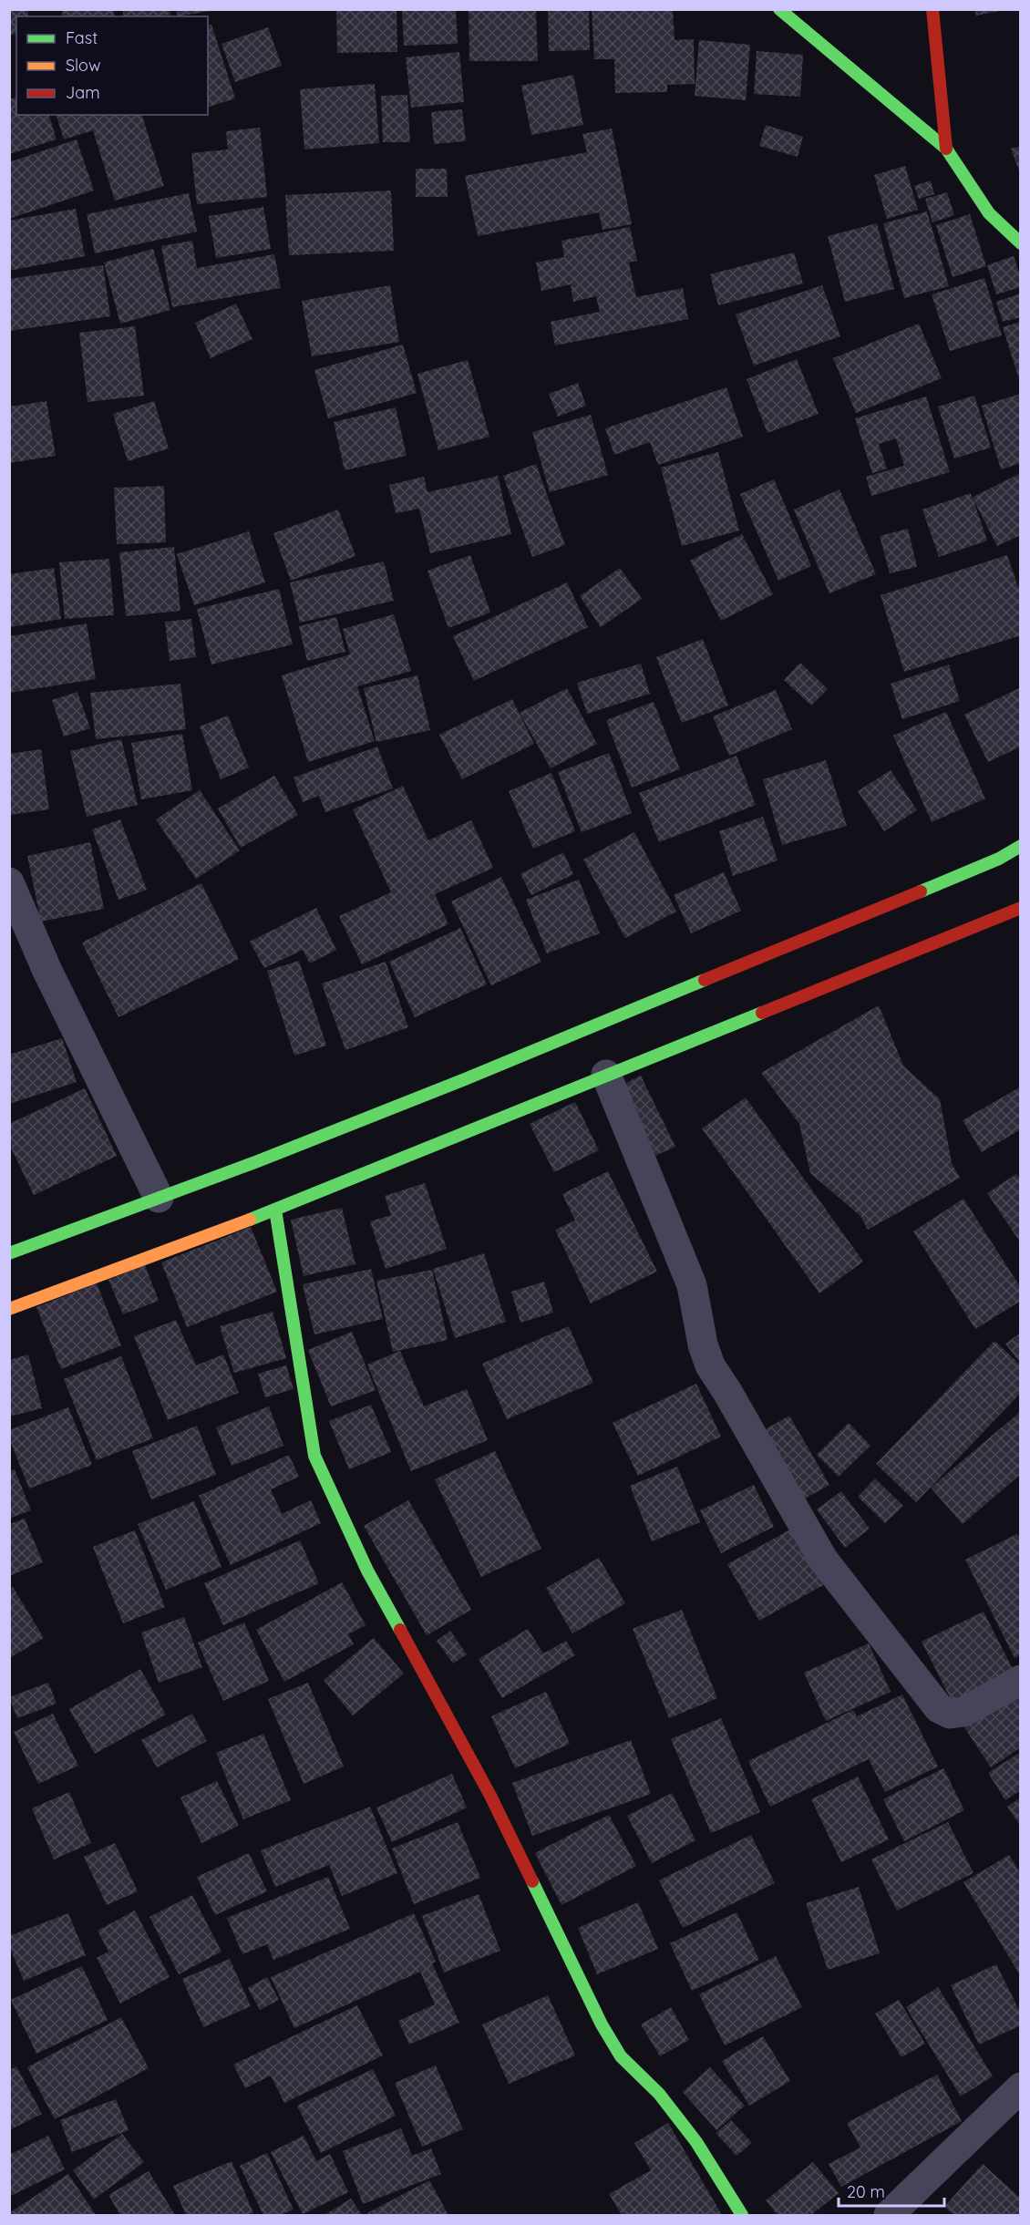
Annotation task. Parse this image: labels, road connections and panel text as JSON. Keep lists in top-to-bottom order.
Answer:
{
  "legend": ["Fast", "Slow", "Jam"],
  "scale_bar": "20 m"
}
